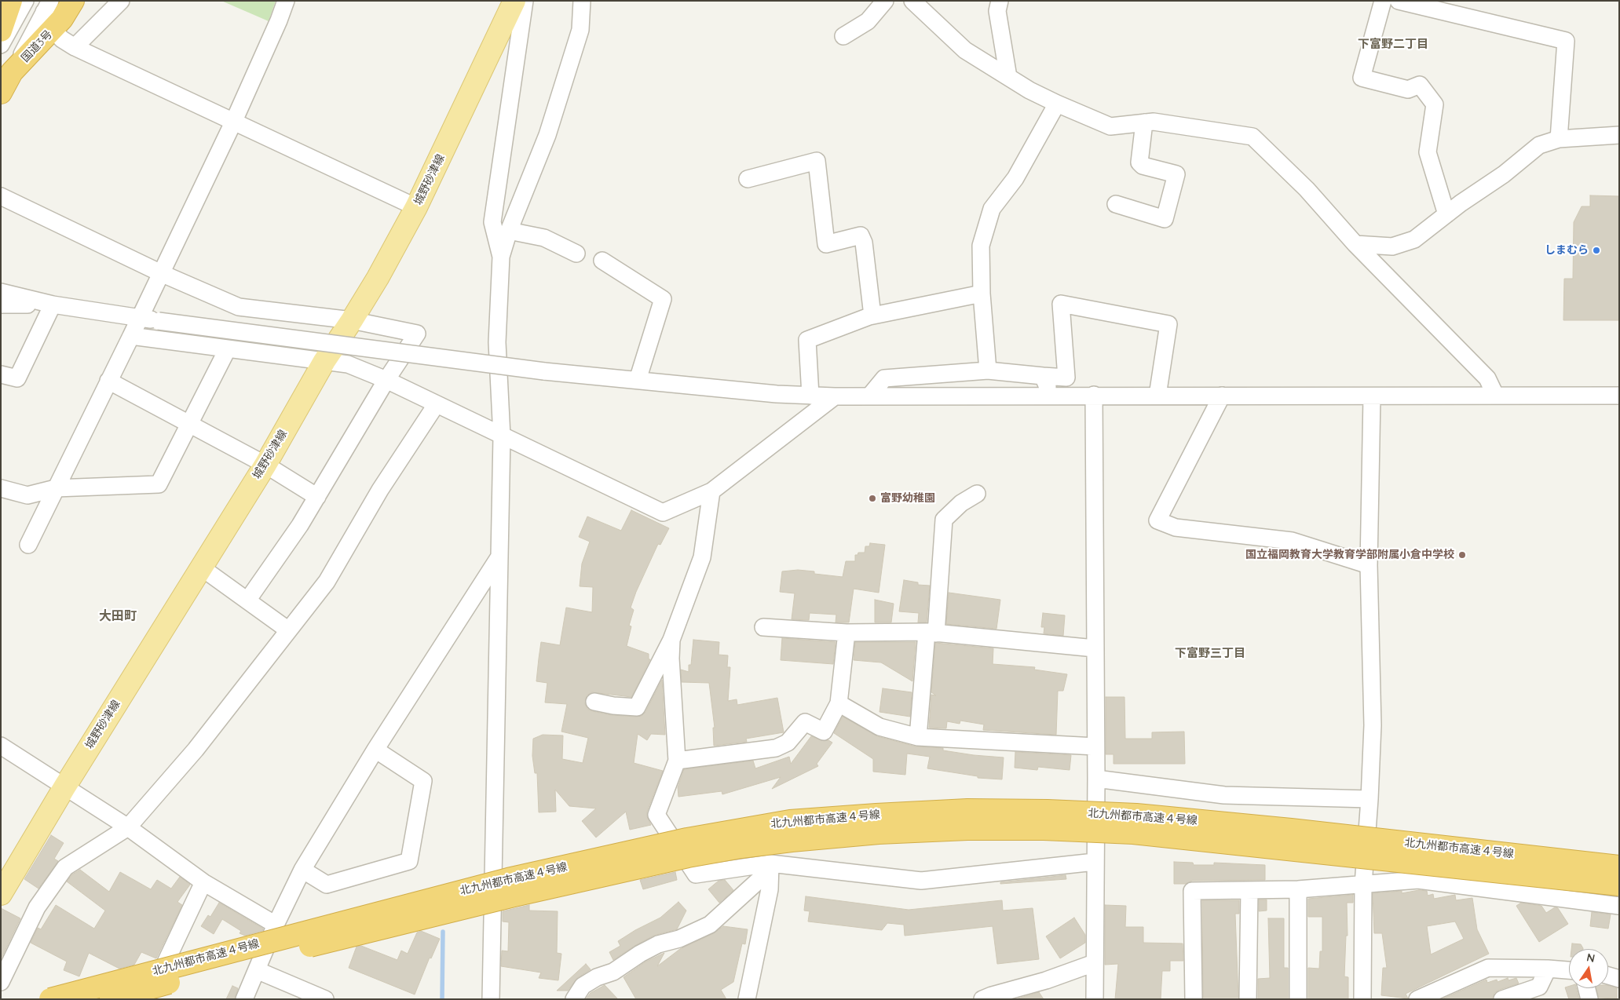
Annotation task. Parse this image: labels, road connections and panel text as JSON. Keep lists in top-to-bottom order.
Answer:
{
  "streets": {
    "highway": ["国道3号", "北九州都市高速４号線"],
    "main road": ["城野砂津線"]
  },
  "districts": ["下富野二丁目", "大田町", "下富野三丁目"],
  "places": ["しまむら", "富野幼稚園", "国立福岡教育大学教育学部附属小倉中学校"],
  "north": "top"
}
